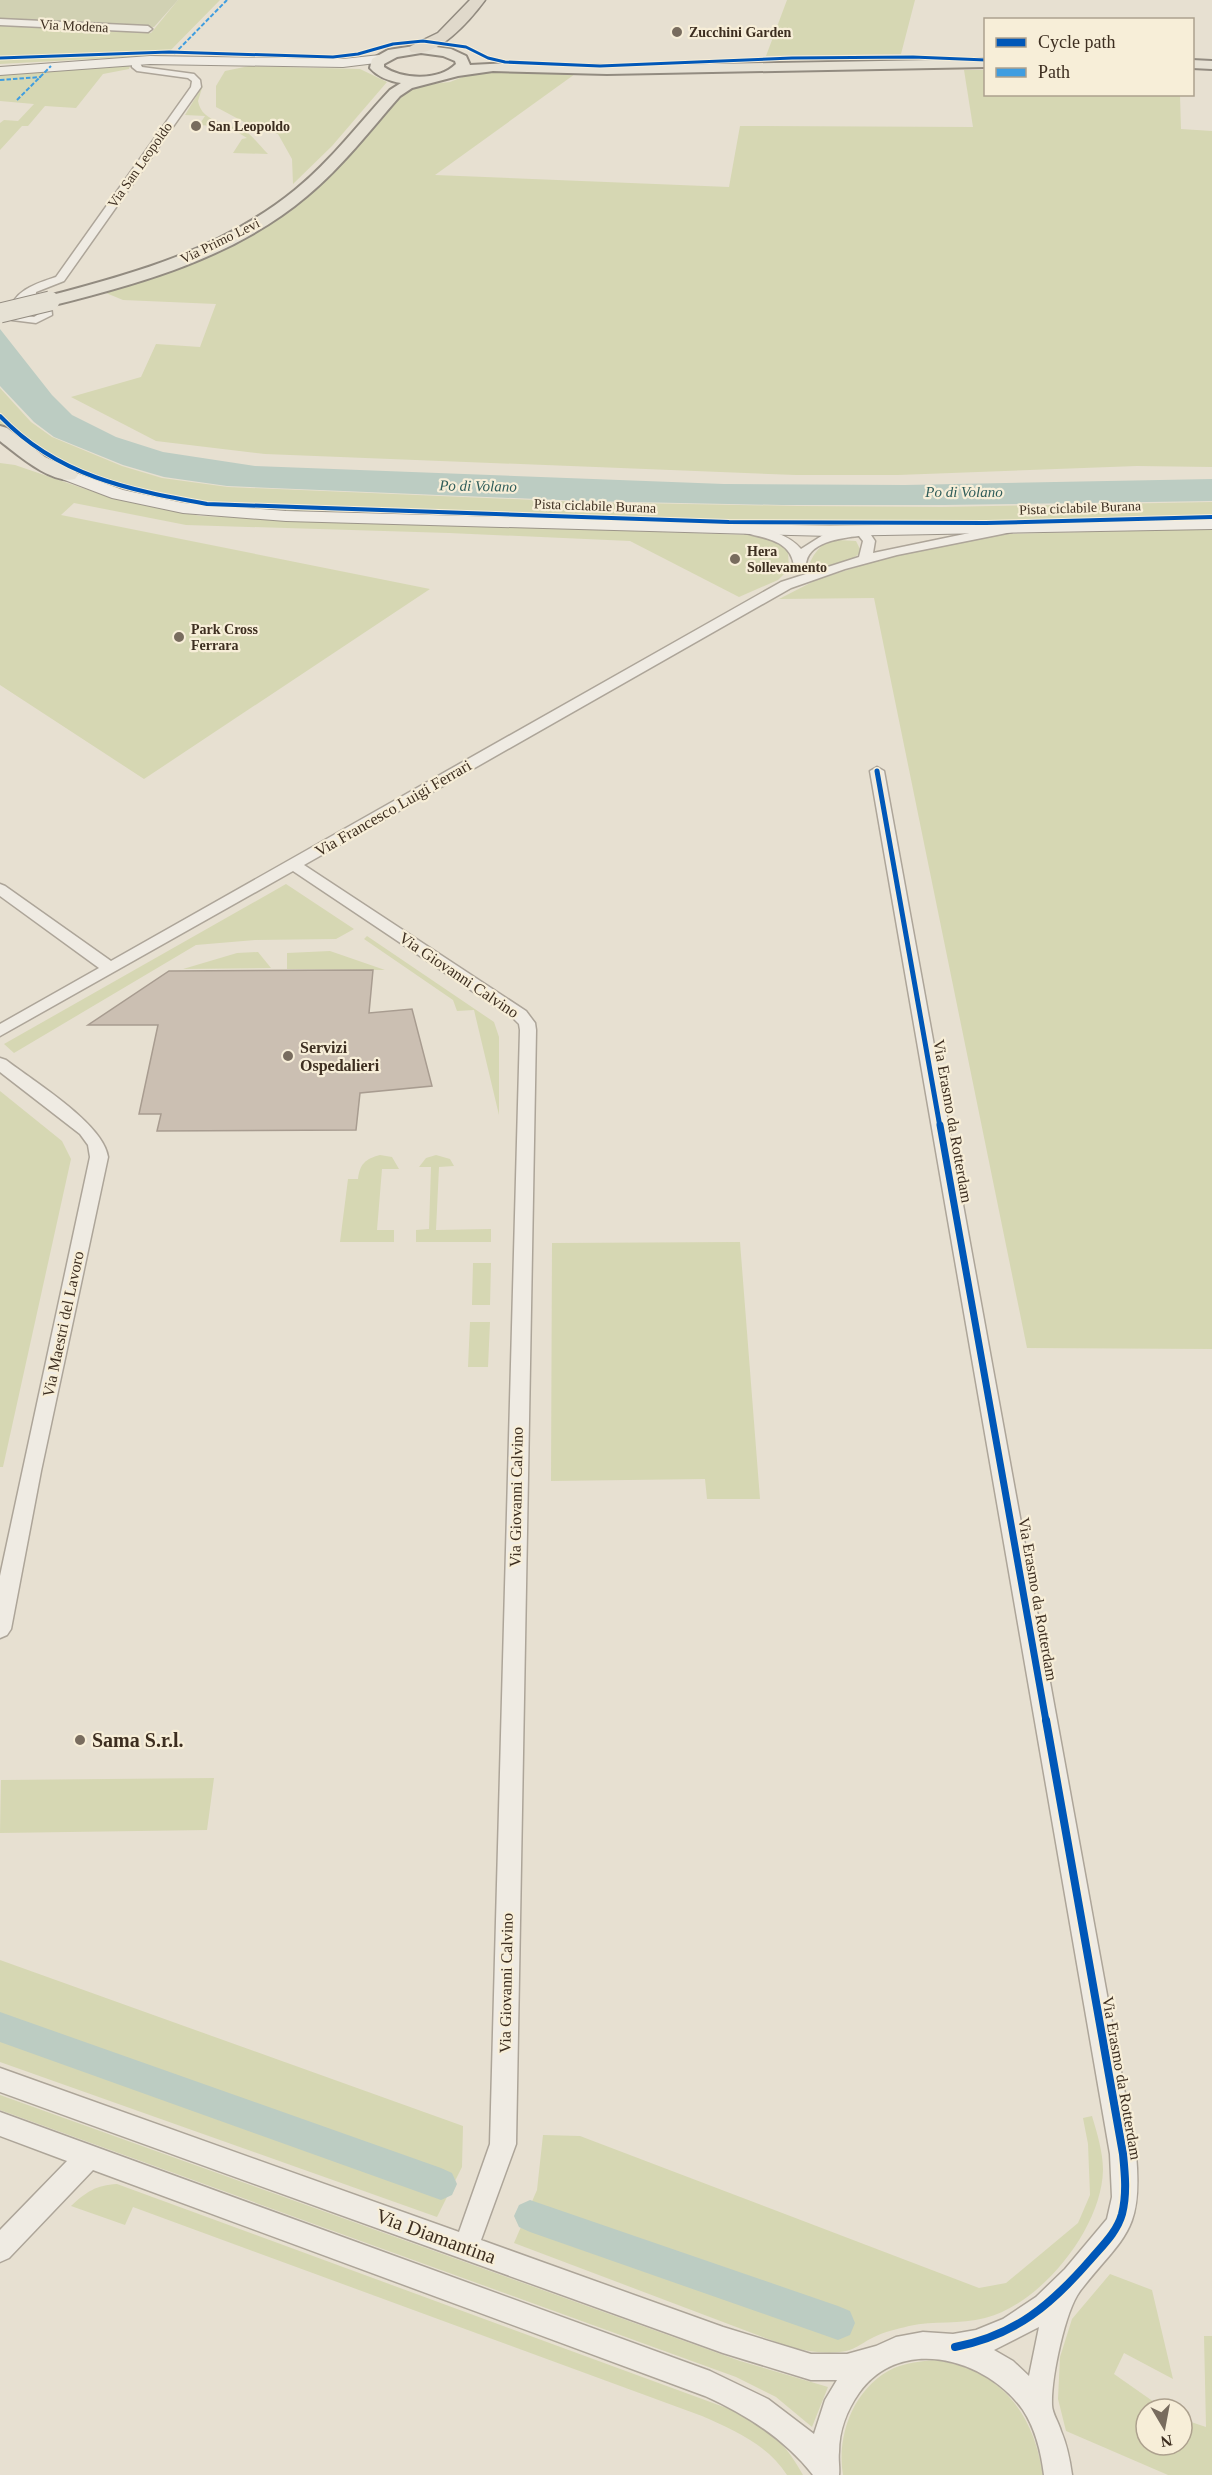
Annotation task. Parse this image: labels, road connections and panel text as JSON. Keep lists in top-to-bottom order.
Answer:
{
  "streets": {
    "main road": ["Via Primo Levi"],
    "street": [
      "Via Modena",
      "Via San Leopoldo",
      "Via Francesco Luigi Ferrari",
      "Via Giovanni Calvino",
      "Via Erasmo da Rotterdam",
      "Via Maestri del Lavoro",
      "Via Diamantina"
    ],
    "cycle path": ["Pista ciclabile Burana"]
  },
  "crossings": [
    ["Via Francesco Luigi Ferrari", "Via Giovanni Calvino"],
    ["Via Giovanni Calvino", "Via Diamantina"],
    ["Via Erasmo da Rotterdam", "Via Diamantina"]
  ],
  "water": ["Po di Volano"],
  "places": [
    "Zucchini Garden",
    "San Leopoldo",
    "Hera Sollevamento",
    "Park Cross Ferrara",
    "Servizi Ospedalieri",
    "Sama S.r.l."
  ],
  "legend": ["Cycle path", "Path"],
  "north": "bottom"
}
